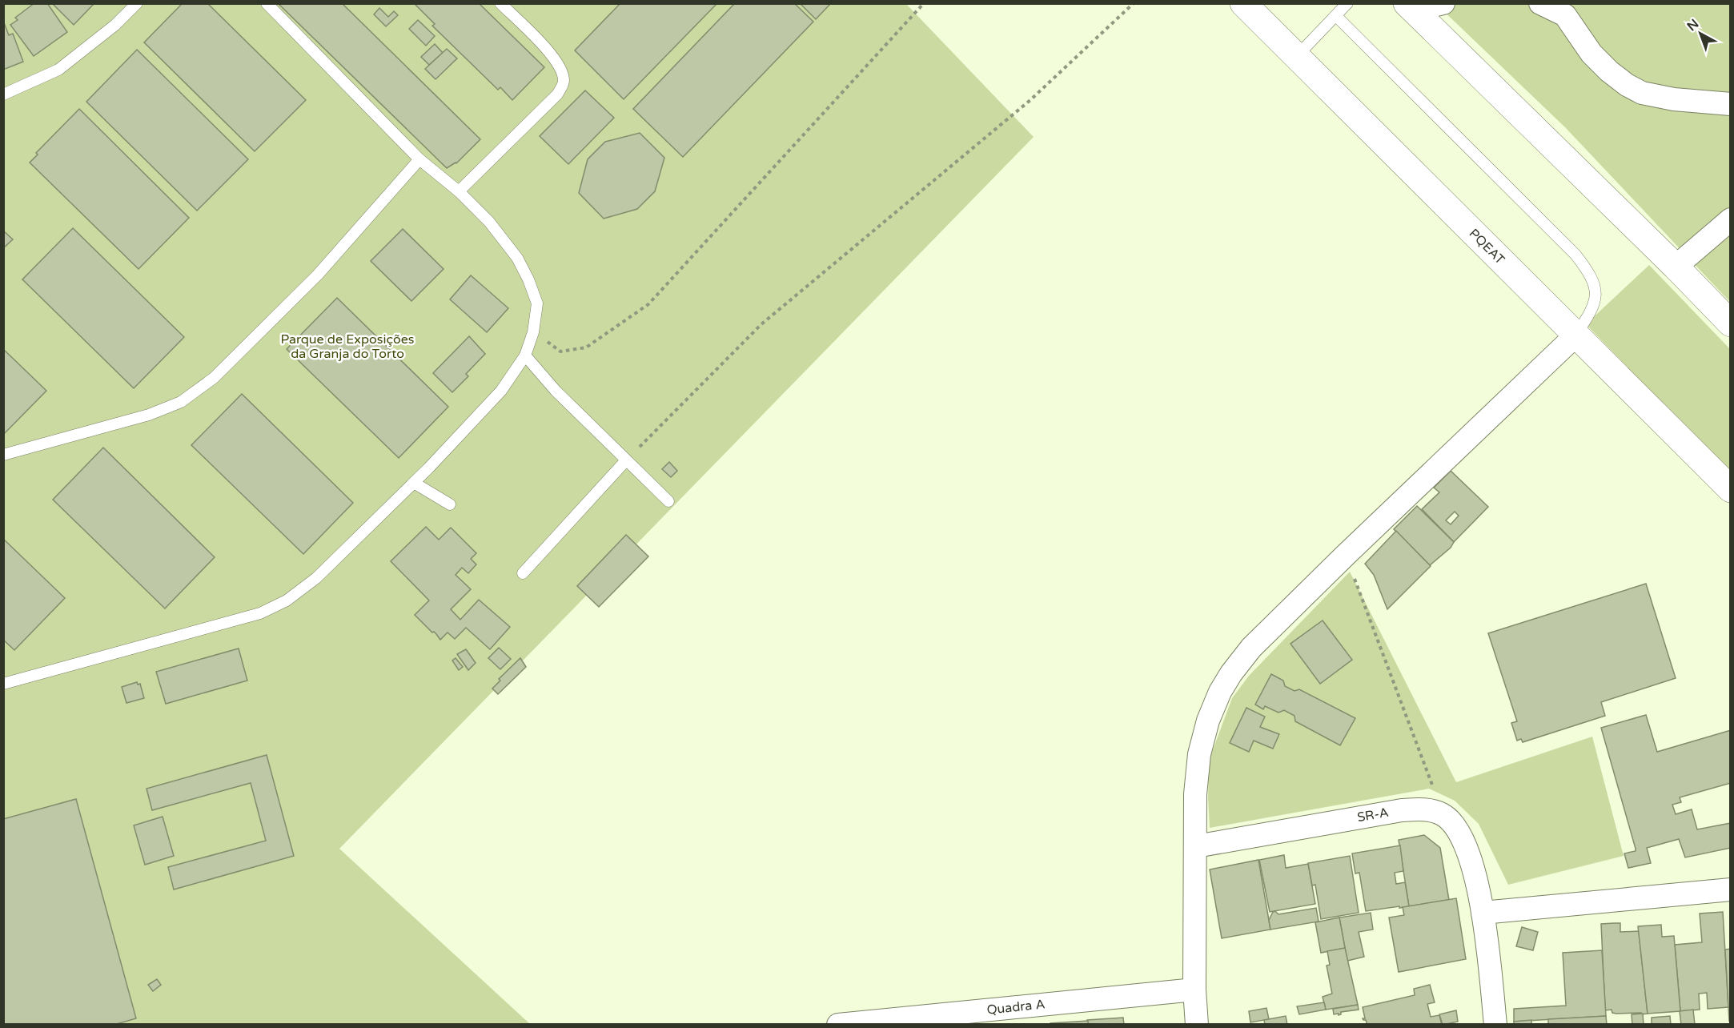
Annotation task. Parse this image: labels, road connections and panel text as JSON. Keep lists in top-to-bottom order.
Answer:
{
  "streets": {
    "street": ["PQEAT", "SR-A", "Quadra A"]
  },
  "parks": ["Parque de Exposições da Granja do Torto"],
  "north": "top left"
}
